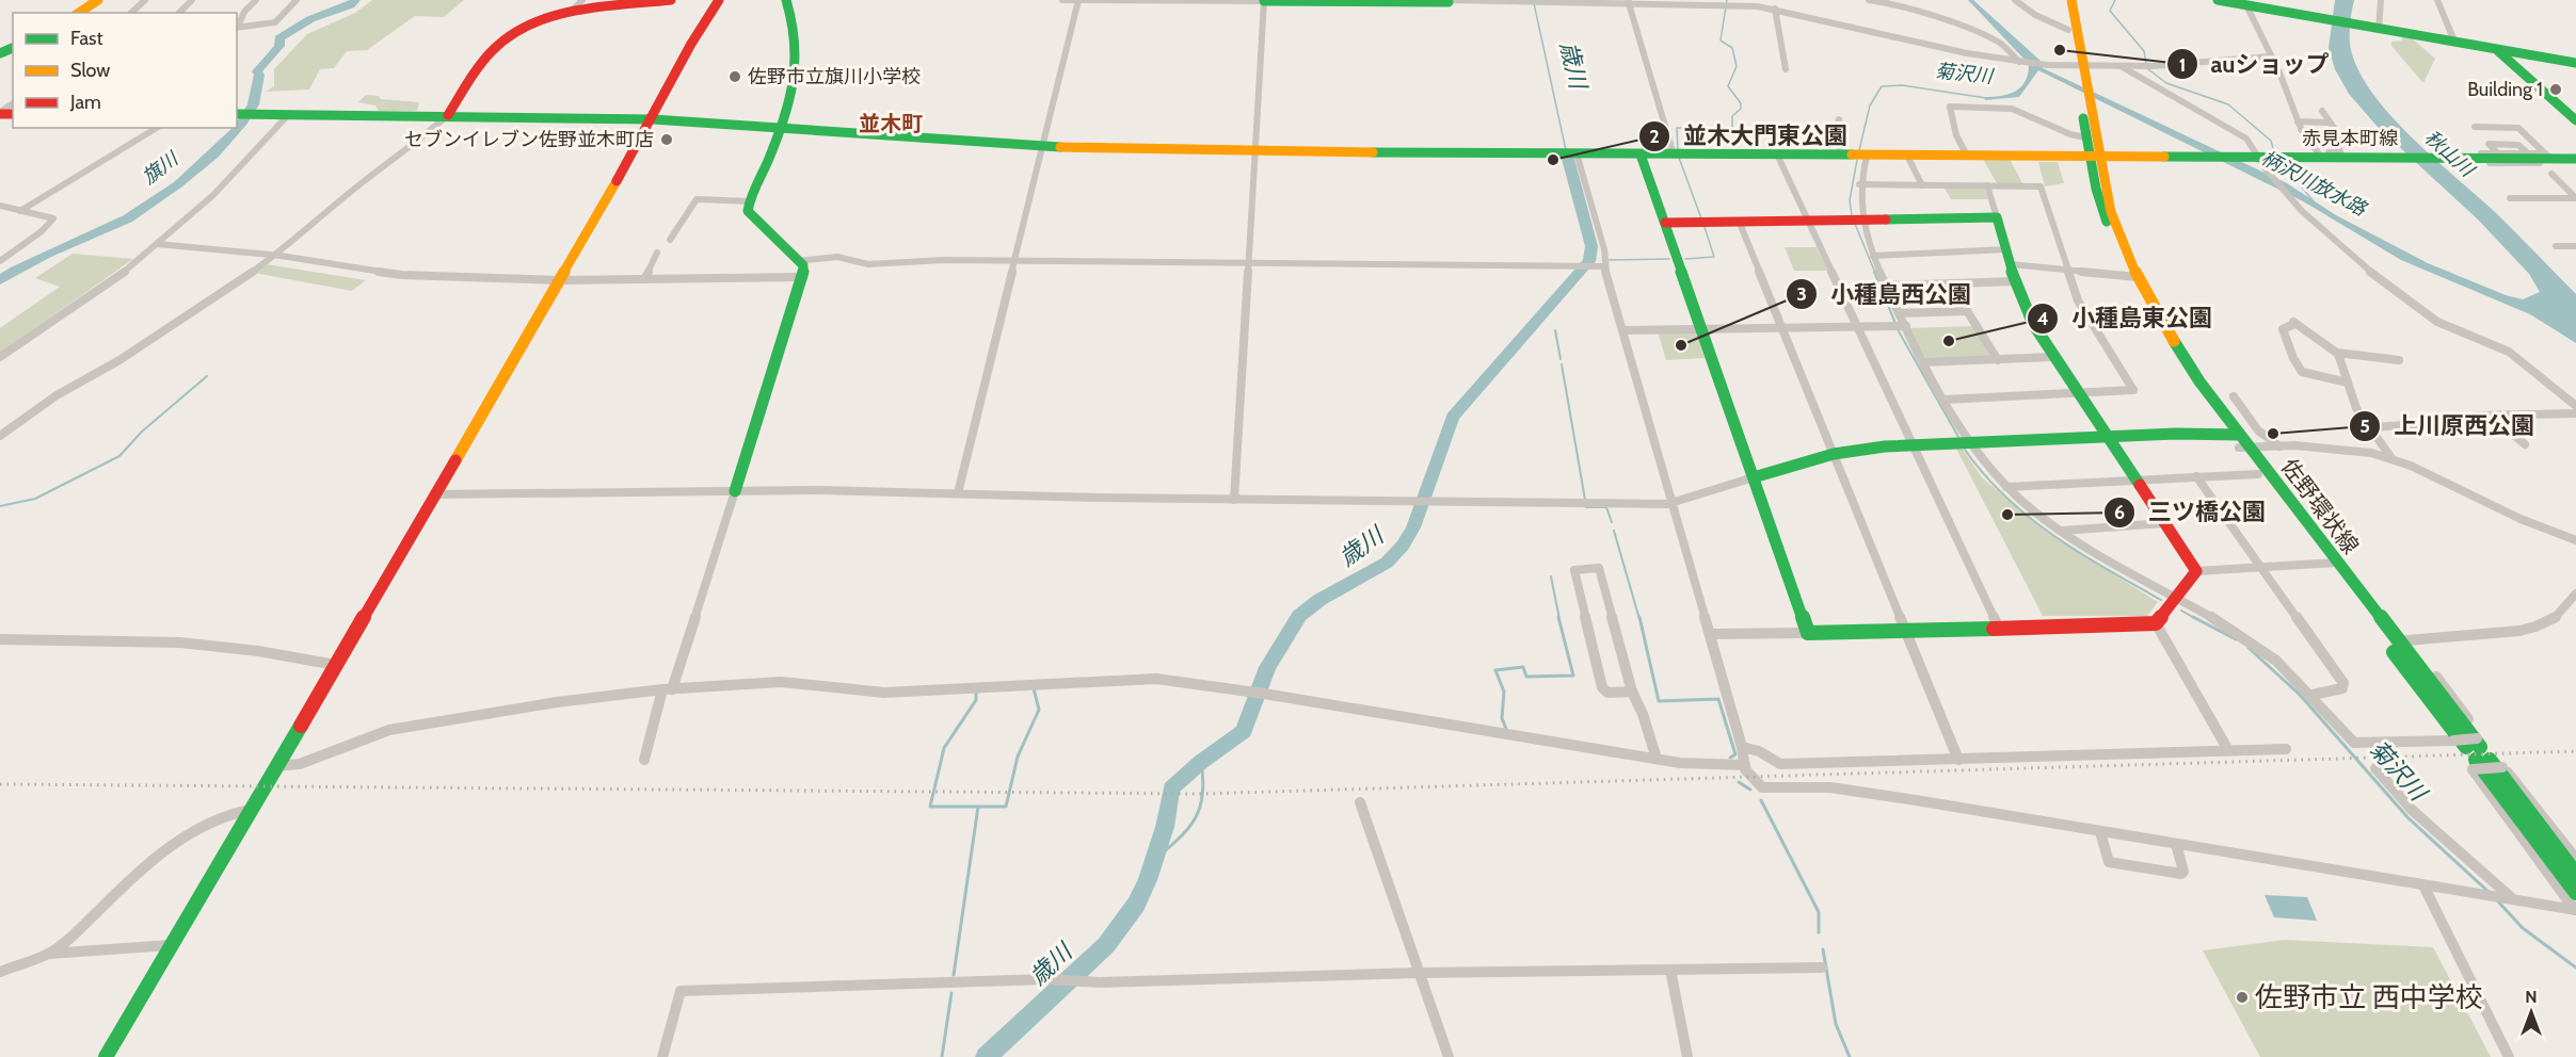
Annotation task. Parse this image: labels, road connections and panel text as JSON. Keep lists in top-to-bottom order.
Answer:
{
  "streets": {
    "street": ["赤見本町線", "佐野環状線"]
  },
  "crossings": [
    ["赤見本町線", "佐野環状線"]
  ],
  "districts": ["並木町"],
  "water": [
    "歳川",
    "菊沢川",
    "秋山川",
    "旗川",
    "柄沢川放水路"
  ],
  "places": [
    "auショップ",
    "佐野市立旗川小学校",
    "Building 1",
    "セブンイレブン佐野並木町店",
    "並木大門東公園",
    "小種島東公園",
    "小種島西公園",
    "上川原西公園",
    "三ツ橋公園",
    "佐野市立 西中学校"
  ],
  "legend": ["Fast", "Slow", "Jam"],
  "north": "top"
}
